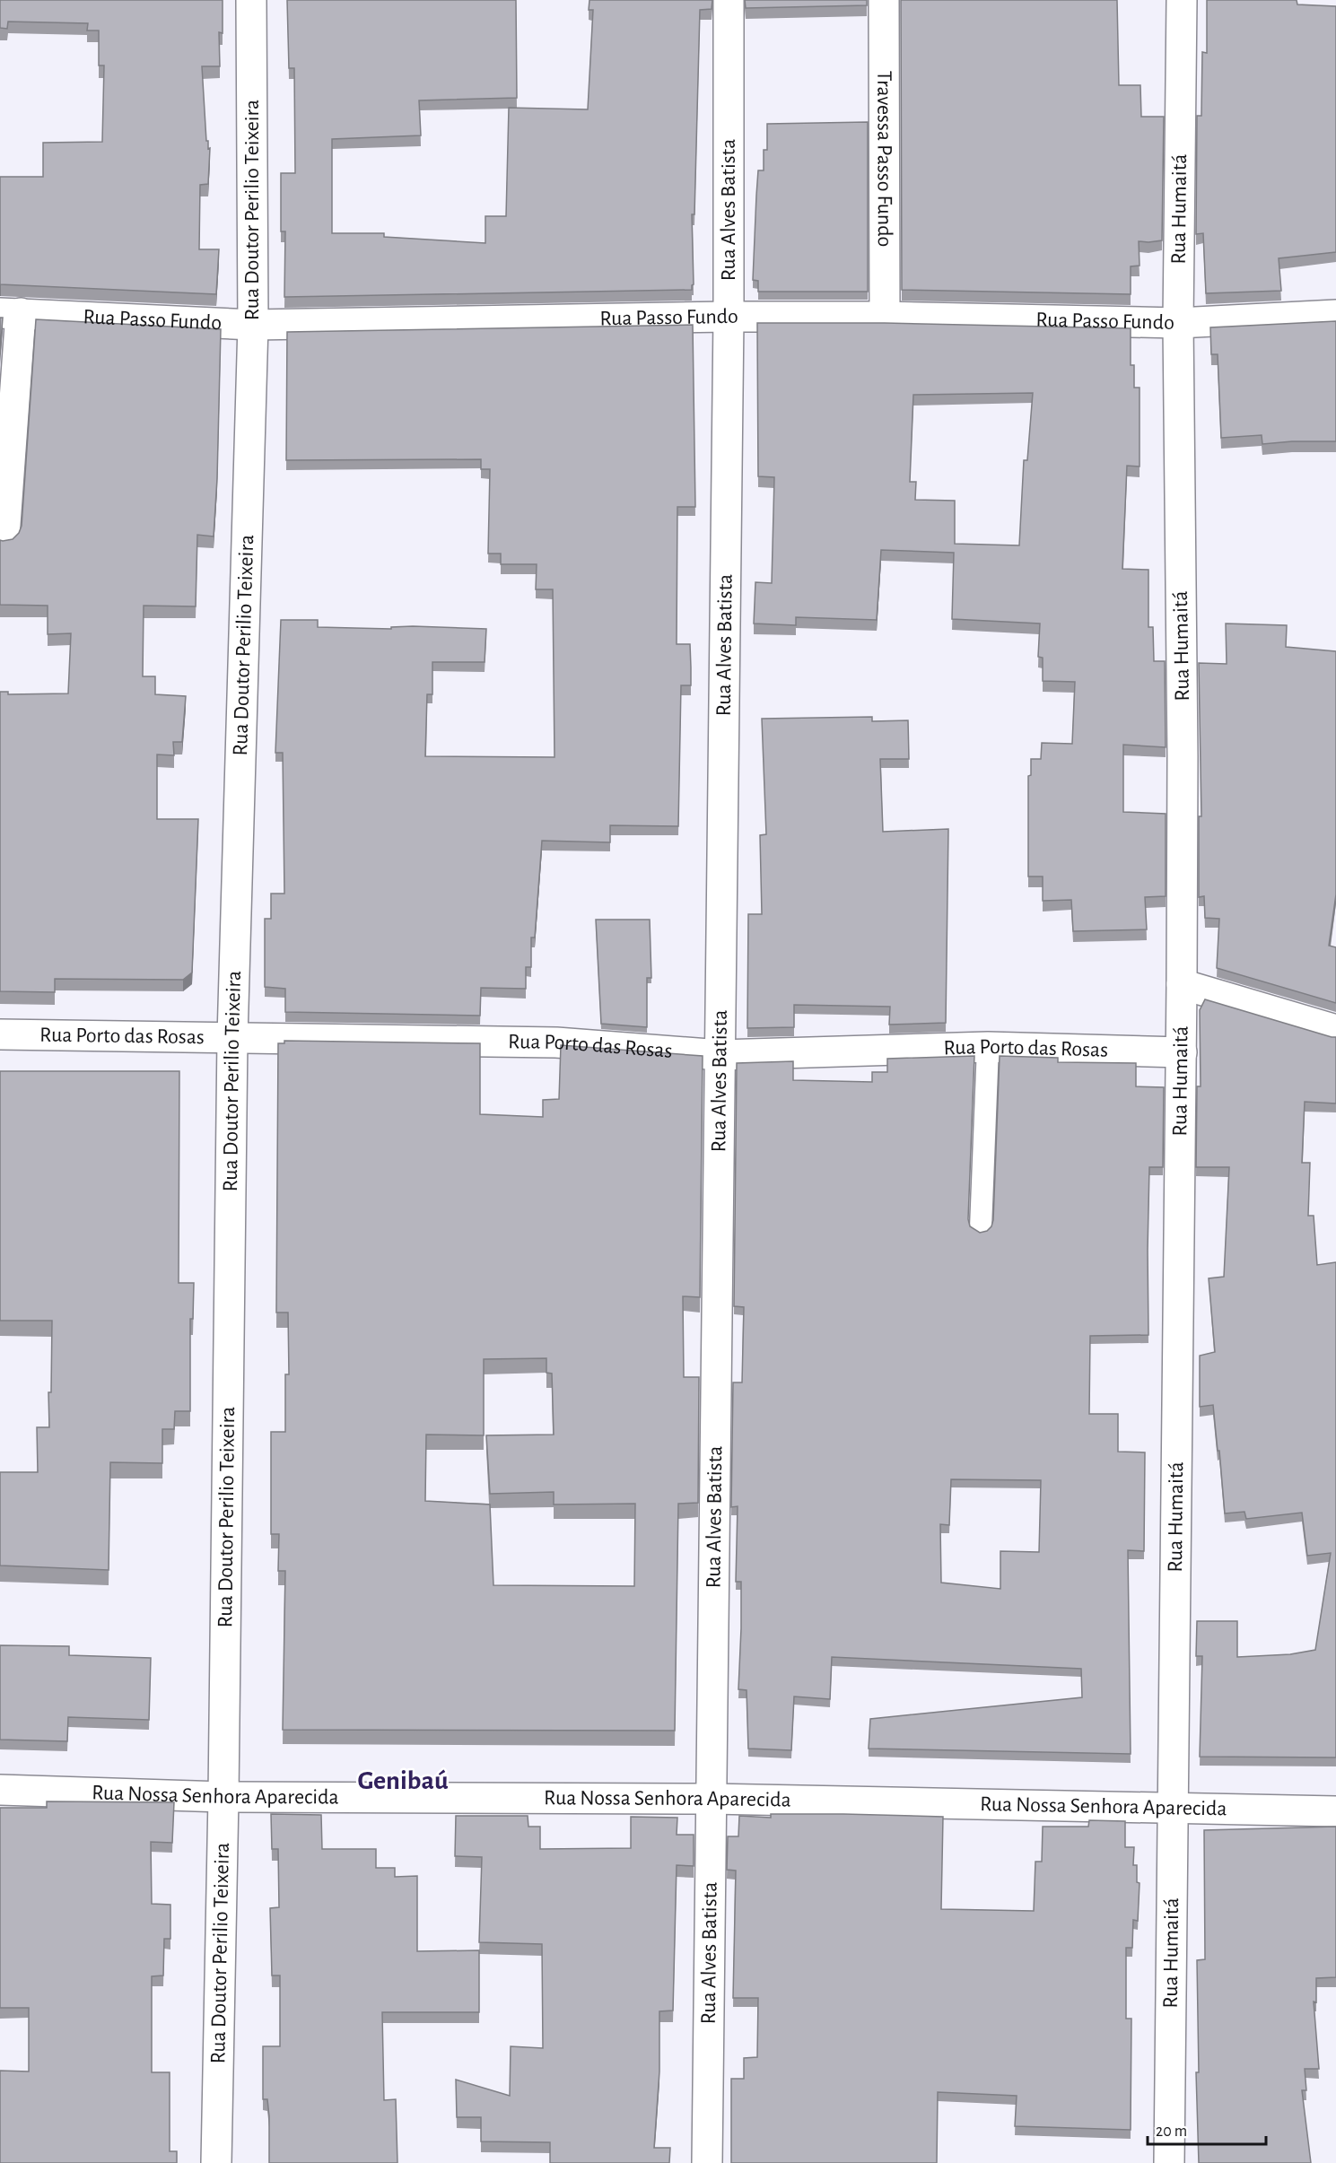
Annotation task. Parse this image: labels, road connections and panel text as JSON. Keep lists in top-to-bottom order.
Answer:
{
  "streets": {
    "street": [
      "Travessa Passo Fundo",
      "Rua Doutor Perilio Teixeira",
      "Rua Alves Batista",
      "Rua Humaitá",
      "Rua Passo Fundo",
      "Rua Porto das Rosas",
      "Rua Nossa Senhora Aparecida"
    ]
  },
  "crossings": [
    ["Travessa Passo Fundo", "Rua Passo Fundo"],
    ["Rua Doutor Perilio Teixeira", "Rua Passo Fundo"],
    ["Rua Doutor Perilio Teixeira", "Rua Porto das Rosas"],
    ["Rua Doutor Perilio Teixeira", "Rua Nossa Senhora Aparecida"],
    ["Rua Alves Batista", "Rua Passo Fundo"],
    ["Rua Alves Batista", "Rua Porto das Rosas"],
    ["Rua Alves Batista", "Rua Nossa Senhora Aparecida"],
    ["Rua Humaitá", "Rua Passo Fundo"],
    ["Rua Humaitá", "Rua Porto das Rosas"],
    ["Rua Humaitá", "Rua Nossa Senhora Aparecida"]
  ],
  "districts": ["Genibaú"],
  "scale_bar": "20 m"
}
